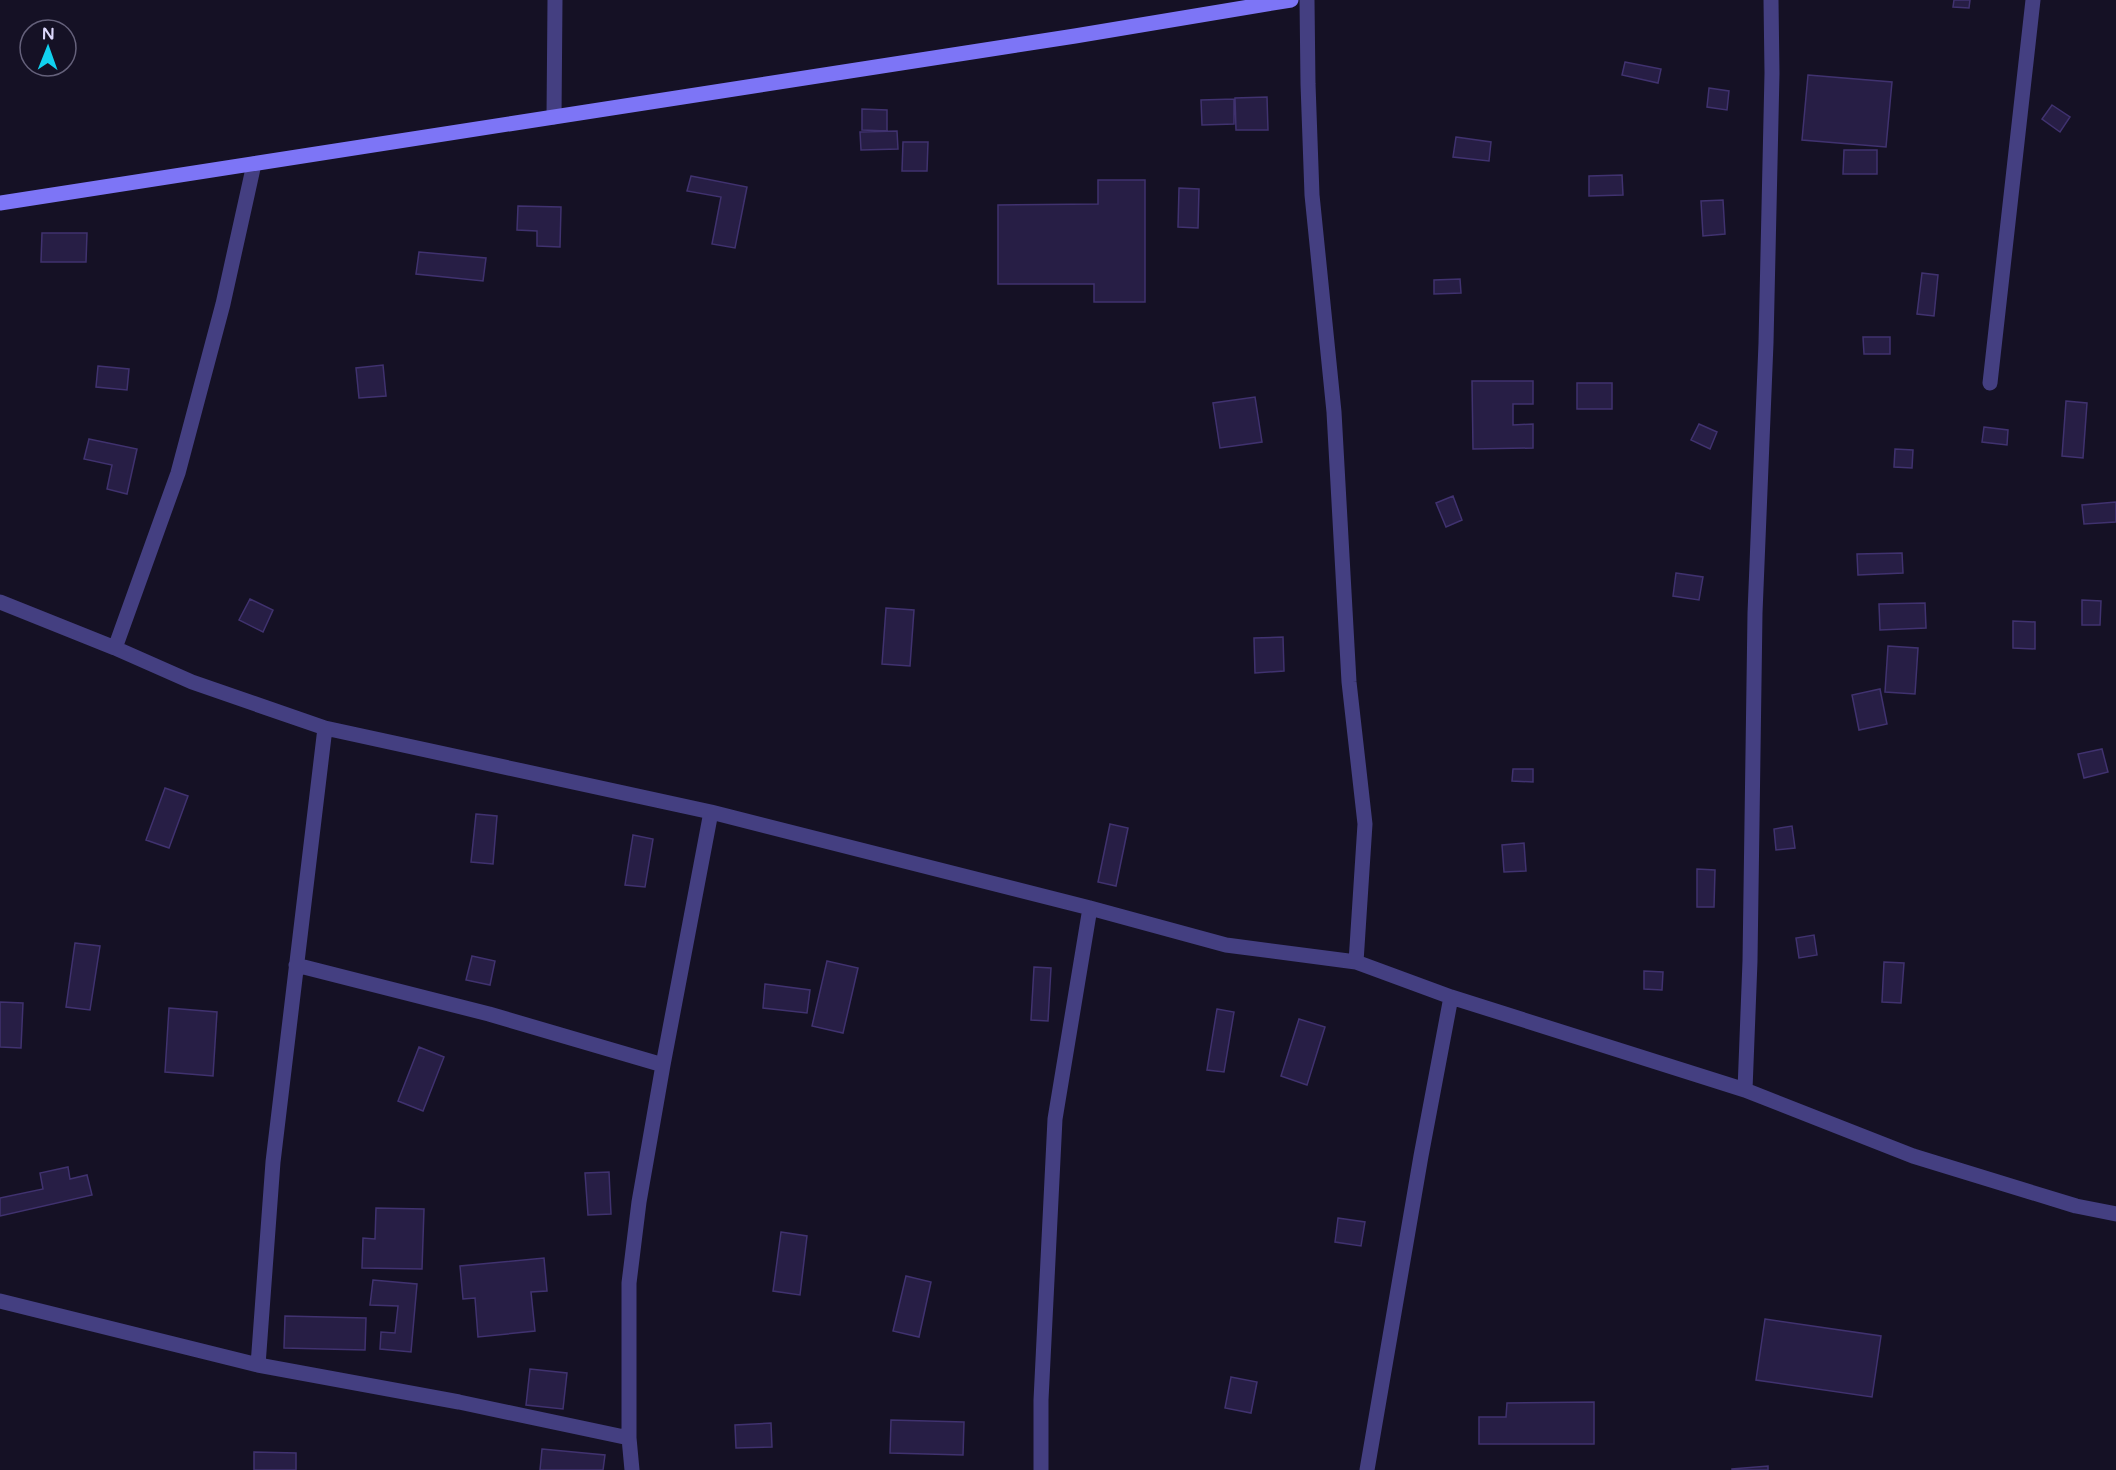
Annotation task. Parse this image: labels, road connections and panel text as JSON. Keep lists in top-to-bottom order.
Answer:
{
  "north": "top"
}
